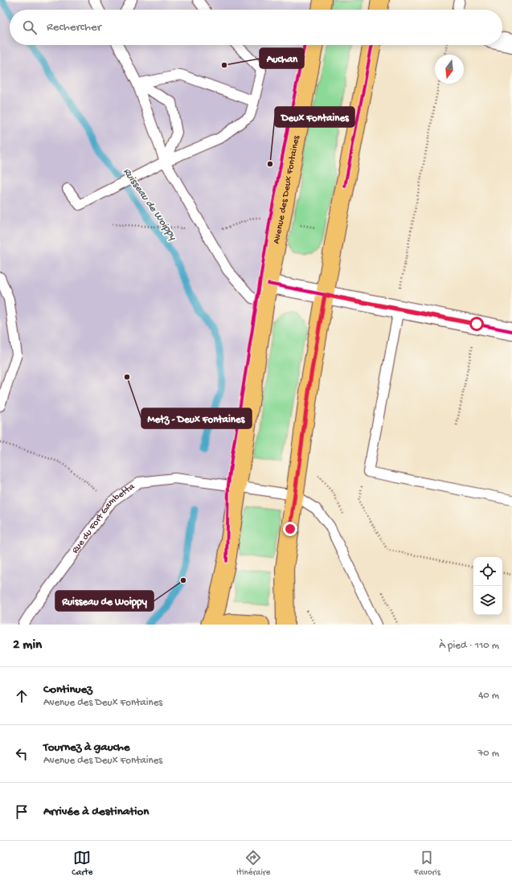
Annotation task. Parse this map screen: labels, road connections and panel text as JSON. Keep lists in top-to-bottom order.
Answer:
{
  "streets": {
    "main road": ["Avenue des Deux Fontaines"],
    "lane": ["Rue du Fort Gambetta"]
  },
  "crossings": [
    ["Avenue des Deux Fontaines", "Rue du Fort Gambetta"]
  ],
  "water": ["Ruisseau de Woippy"],
  "places": [
    "Auchan",
    "Deux Fontaines",
    "Metz - Deux Fontaines",
    "Ruisseau de Woippy"
  ],
  "north": "bottom",
  "page": {
    "search": "Rechercher",
    "heading": ["2 min", "À pied · 110 m"],
    "list": [
      ["Continuez", "Avenue des Deux Fontaines", "40 m"],
      ["Tournez à gauche", "Avenue des Deux Fontaines", "70 m"],
      "Arrivée à destination"
    ],
    "nav": ["Carte", "Itinéraire", "Favoris"]
  }
}
